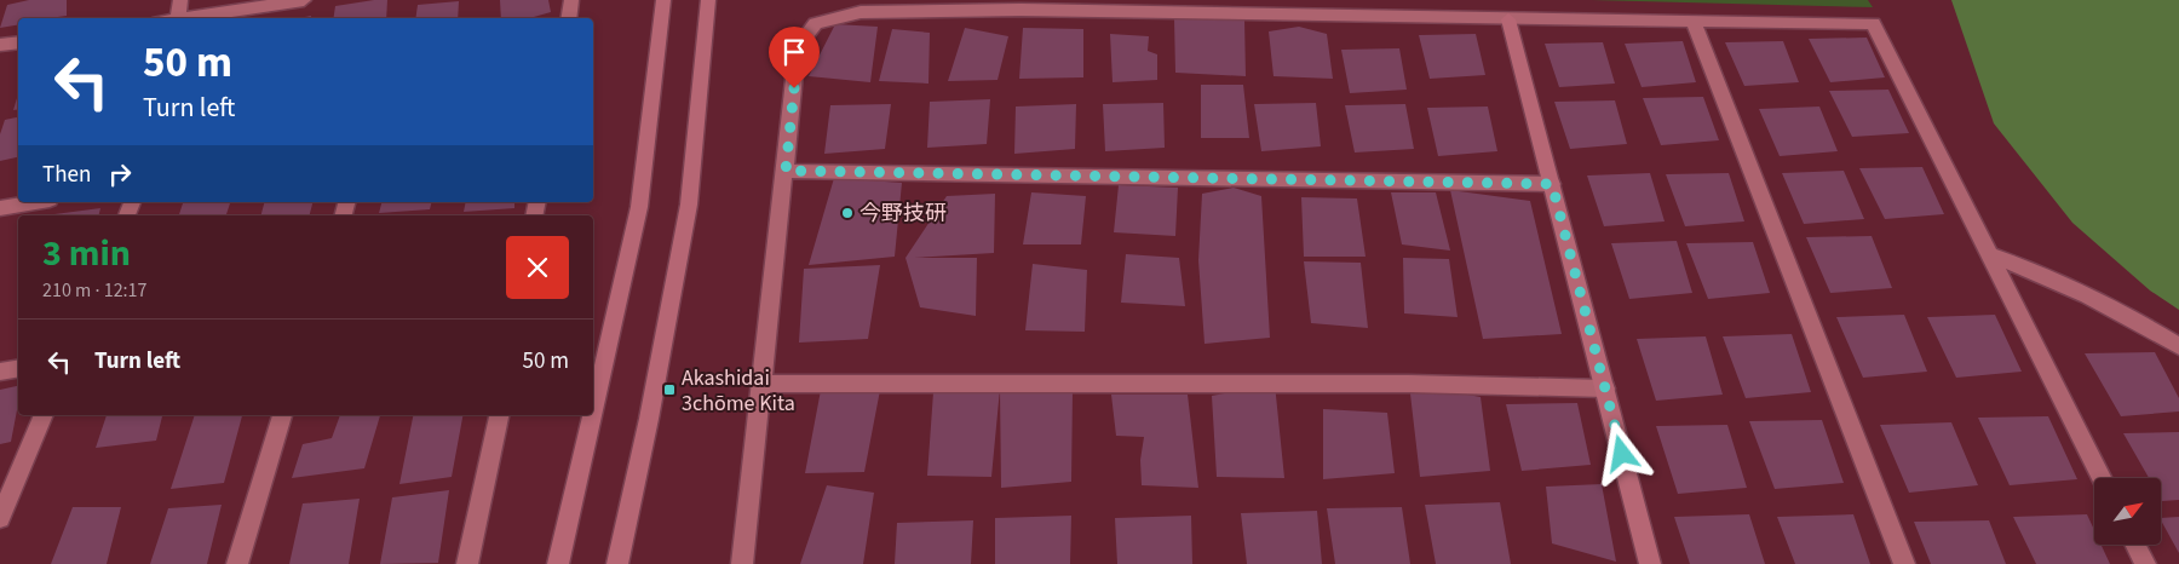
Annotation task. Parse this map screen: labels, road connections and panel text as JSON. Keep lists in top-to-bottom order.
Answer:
{
  "places": {
    "other": ["今野技研"],
    "transit": ["Akashidai 3chōme Kita"]
  },
  "north": "top right",
  "page": {
    "turn": ["50 m", "Turn left"],
    "then": "Then",
    "heading": ["3 min", "210 m · 12:17"],
    "list": [
      {
        "name": "Turn left",
        "value": "50 m"
      }
    ]
  }
}
